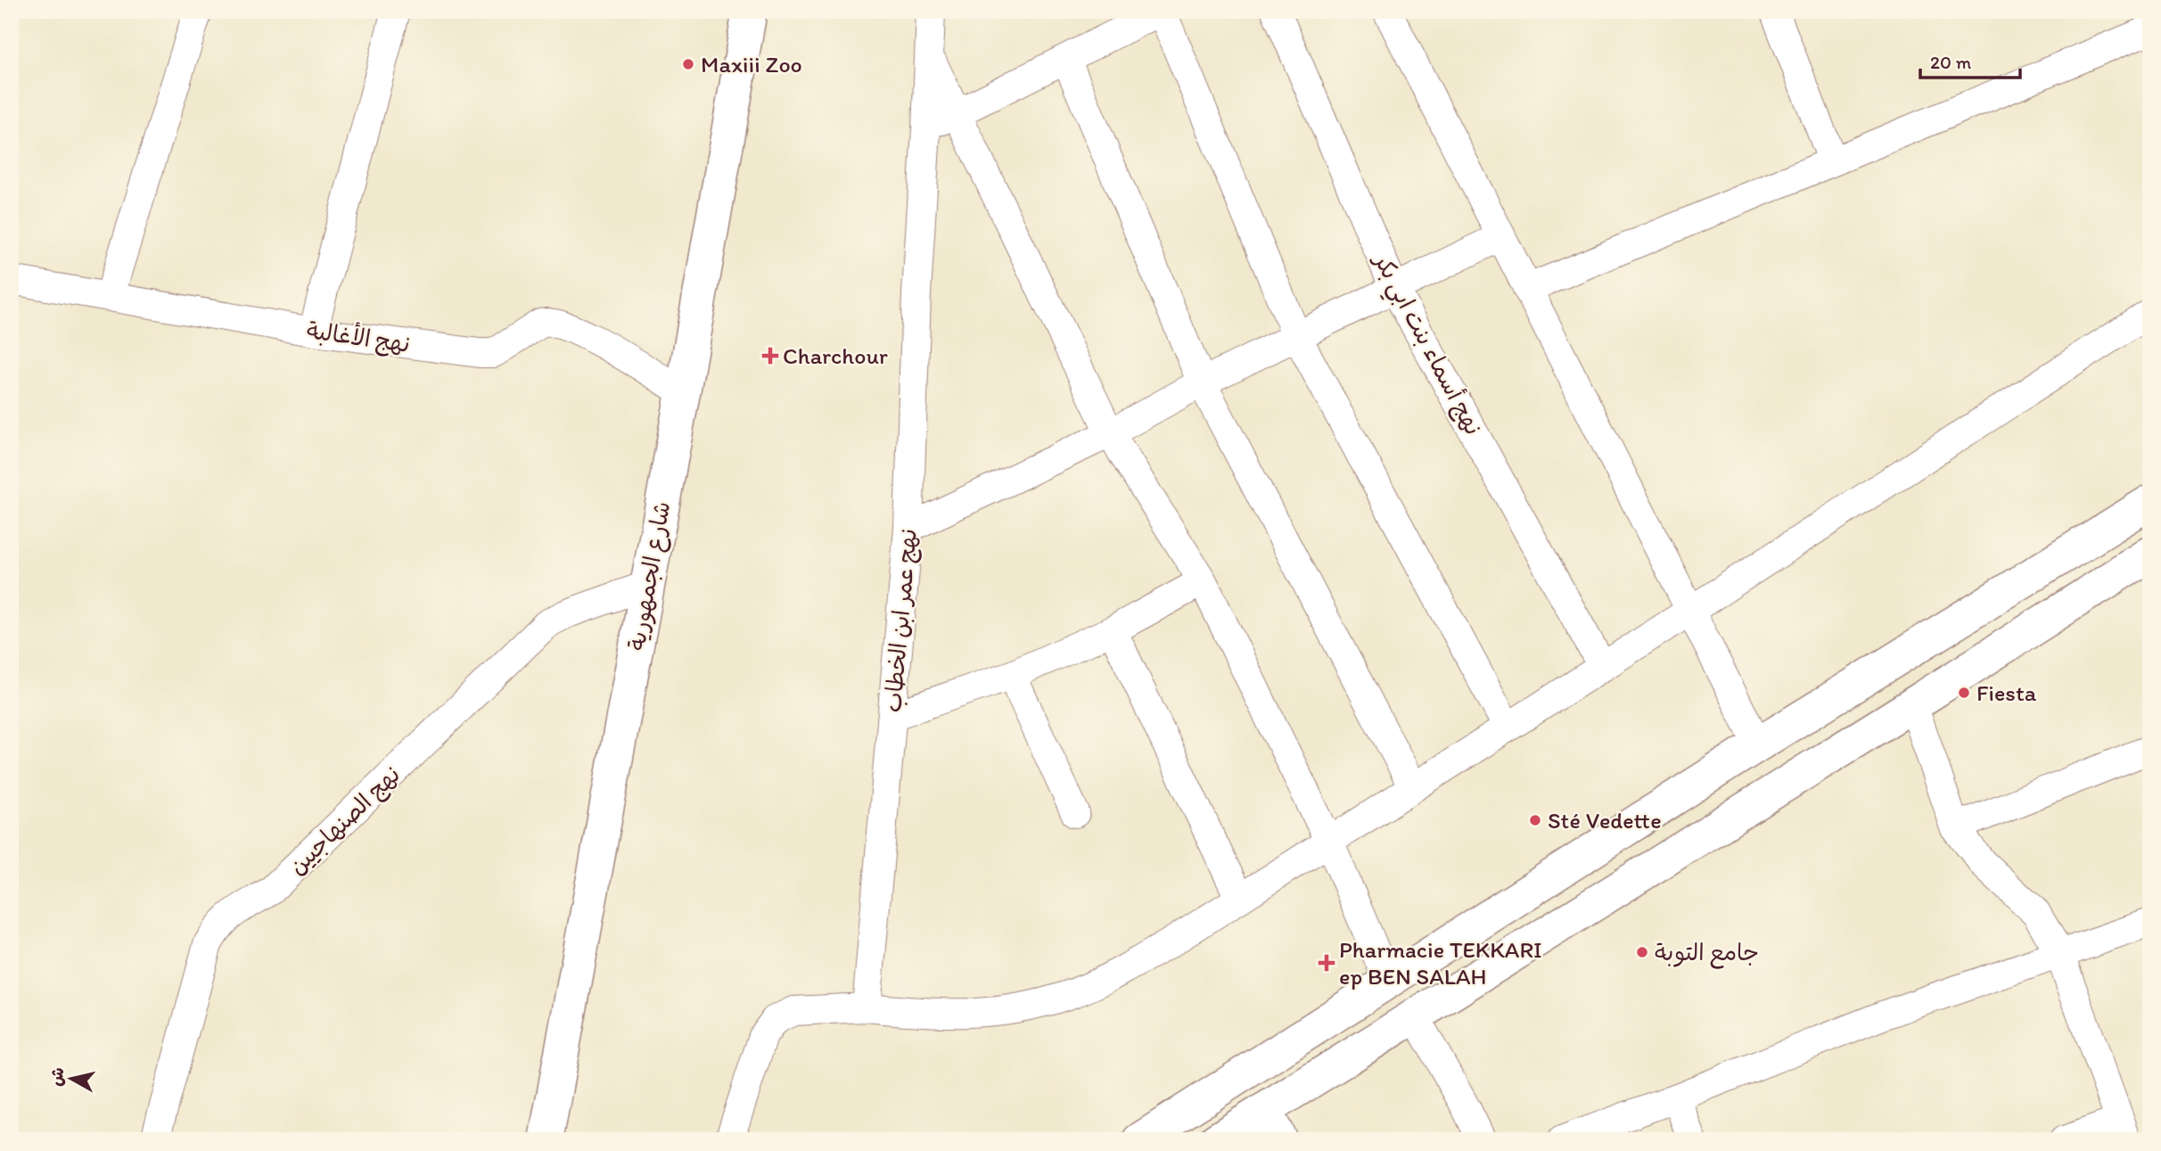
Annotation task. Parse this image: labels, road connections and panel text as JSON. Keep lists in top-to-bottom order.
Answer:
{
  "streets": {
    "main road": ["شارع الجمهورية"],
    "street": [
      "نهج الأغالبة",
      "نهج أسماء بنت ابي بكر",
      "نهج عمر ابن الخطاب",
      "نهج الصنهاجيين"
    ]
  },
  "crossings": [
    ["نهج الأغالبة", "شارع الجمهورية"],
    ["شارع الجمهورية", "نهج الصنهاجيين"]
  ],
  "places": {
    "other": [
      "Maxiii Zoo",
      "Fiesta",
      "Sté Vedette",
      "جامع التوبة"
    ],
    "health": ["Charchour", "Pharmacie TEKKARI ep BEN SALAH"]
  },
  "scale_bar": "20 m",
  "north": "left"
}
